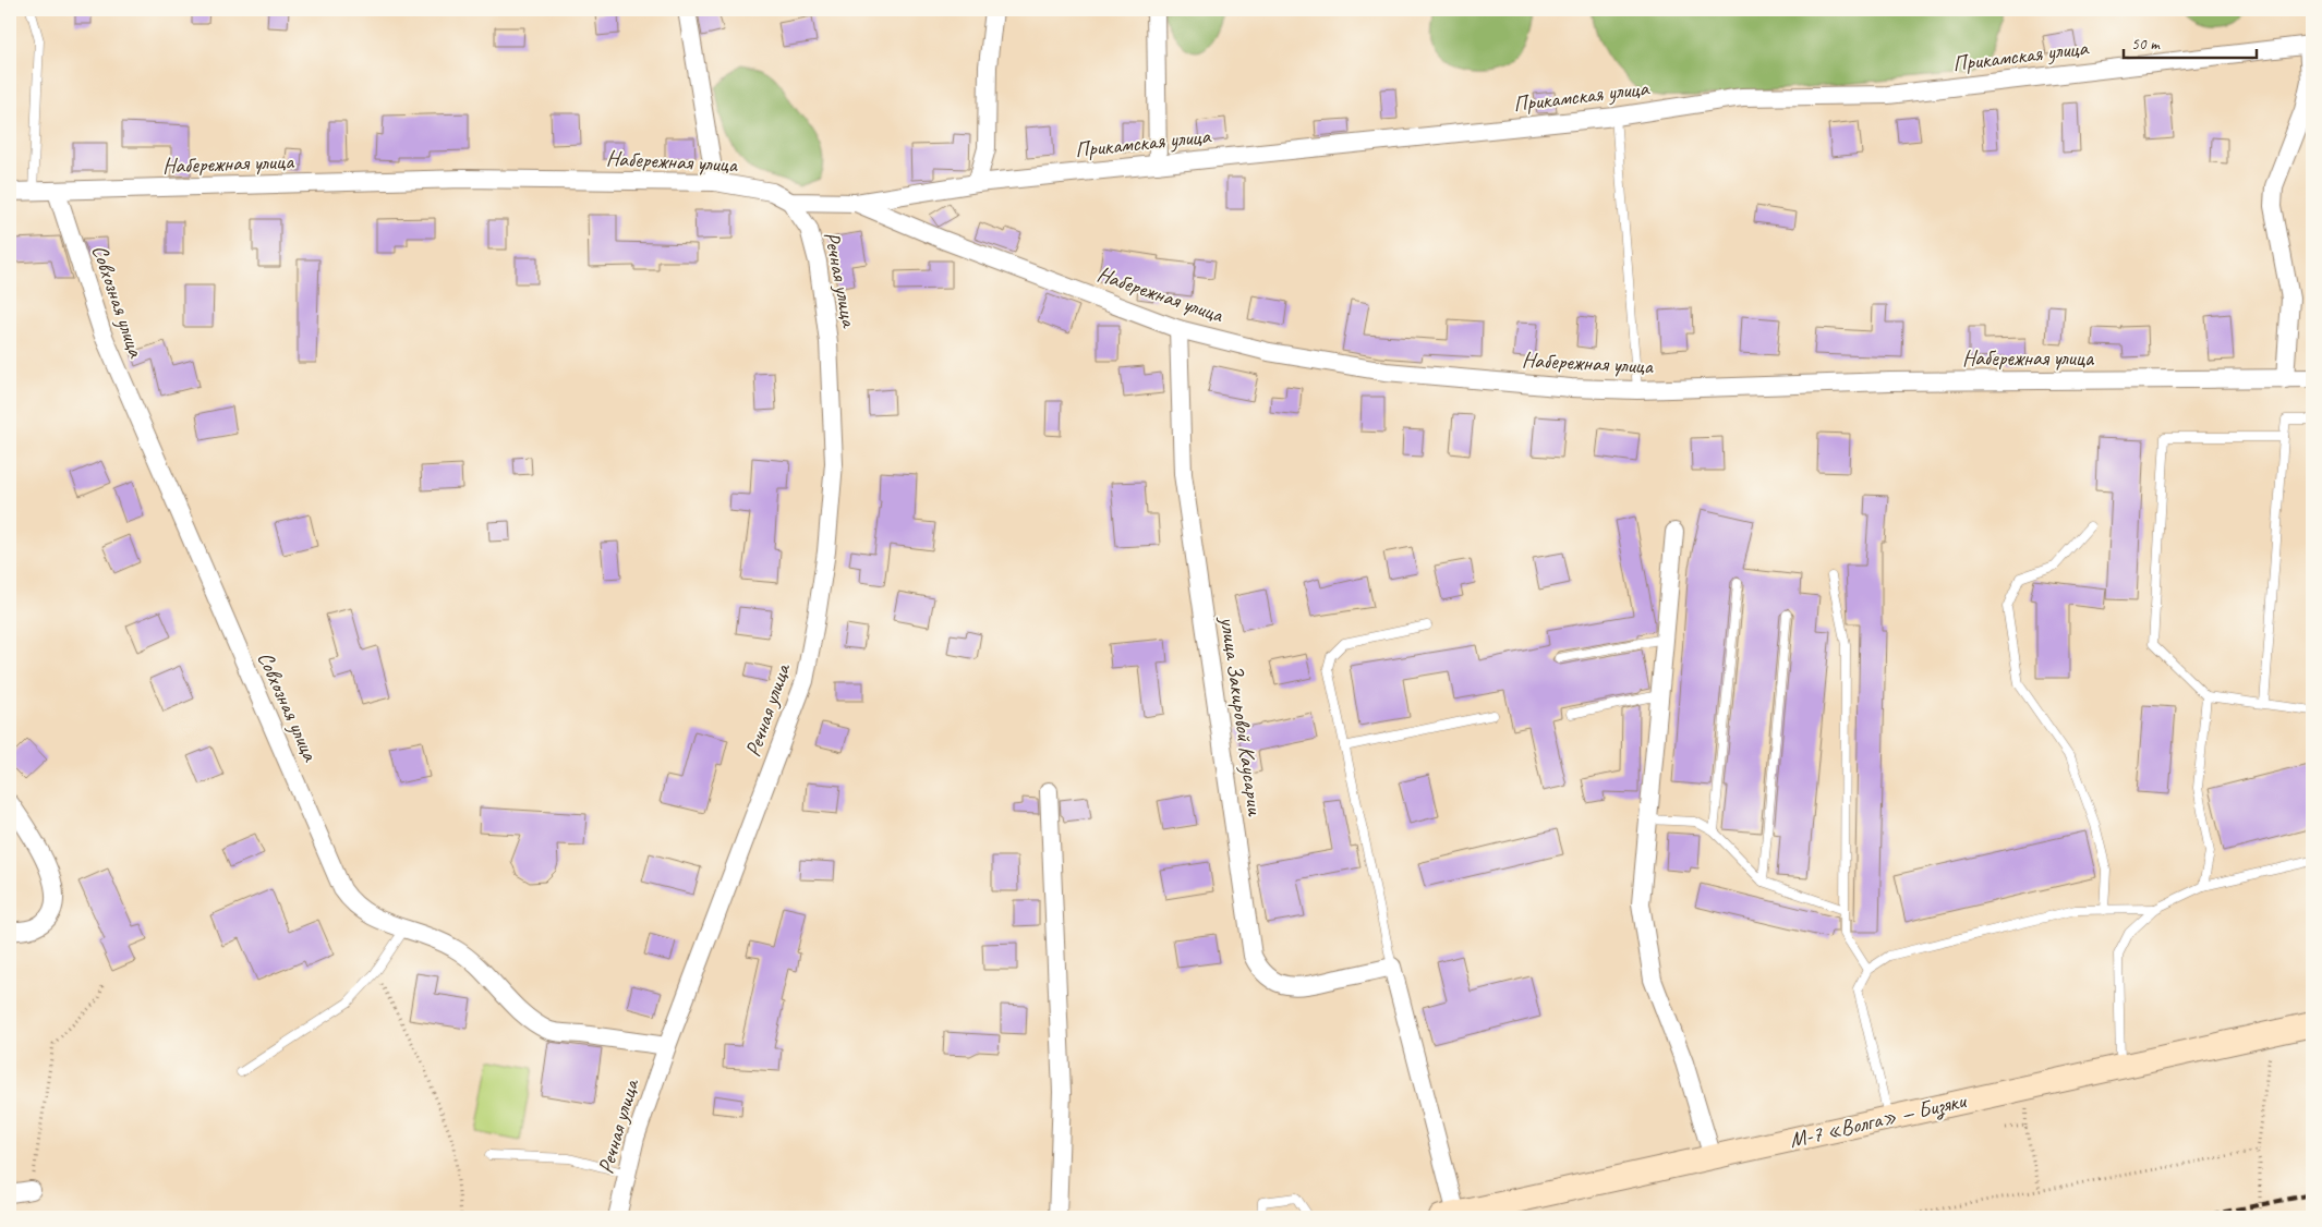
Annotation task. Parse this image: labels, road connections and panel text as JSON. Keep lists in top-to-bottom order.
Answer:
{
  "streets": {
    "main road": ["М-7 «Волга» — Бизяки"],
    "street": [
      "Прикамская улица",
      "Набережная улица",
      "Речная улица",
      "Совхозная улица",
      "улица Закировой Каусарии"
    ]
  },
  "crossings": [
    ["Прикамская улица", "Набережная улица"],
    ["Набережная улица", "Речная улица"],
    ["Набережная улица", "Совхозная улица"],
    ["Набережная улица", "улица Закировой Каусарии"],
    ["Речная улица", "Совхозная улица"]
  ],
  "scale_bar": "50 m"
}
